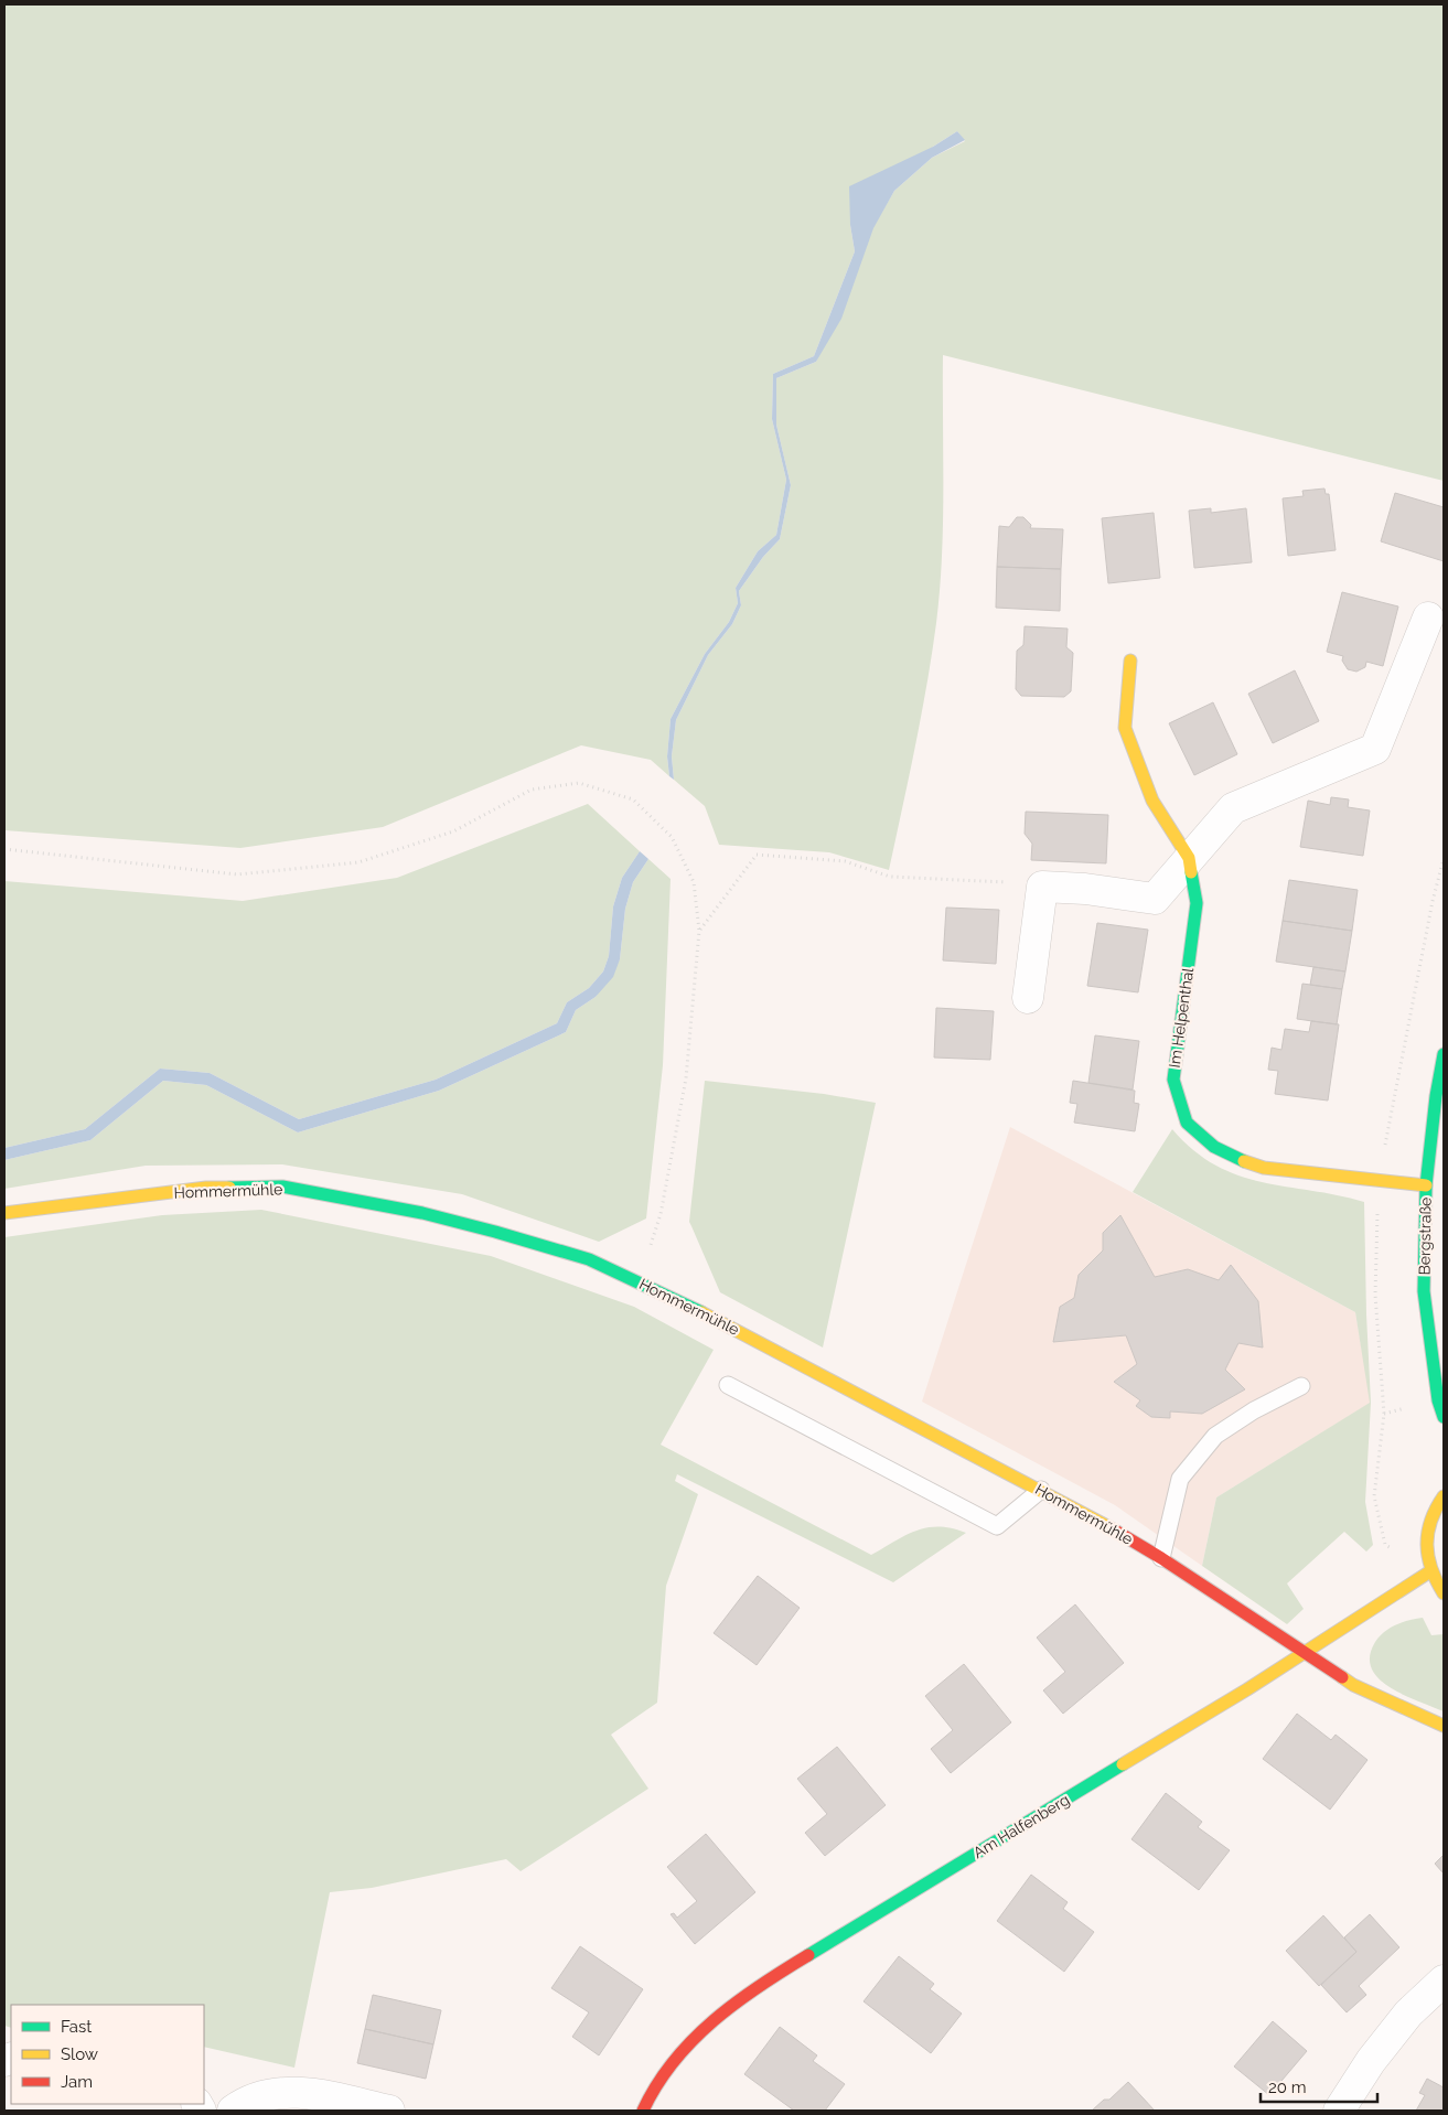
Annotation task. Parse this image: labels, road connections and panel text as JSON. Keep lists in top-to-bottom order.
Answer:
{
  "streets": {
    "street": [
      "Im Helpenthal",
      "Hommermühle",
      "Bergstraße",
      "Am Halfenberg"
    ]
  },
  "crossings": [
    ["Im Helpenthal", "Bergstraße"],
    ["Hommermühle", "Am Halfenberg"]
  ],
  "legend": ["Fast", "Slow", "Jam"],
  "scale_bar": "20 m"
}
